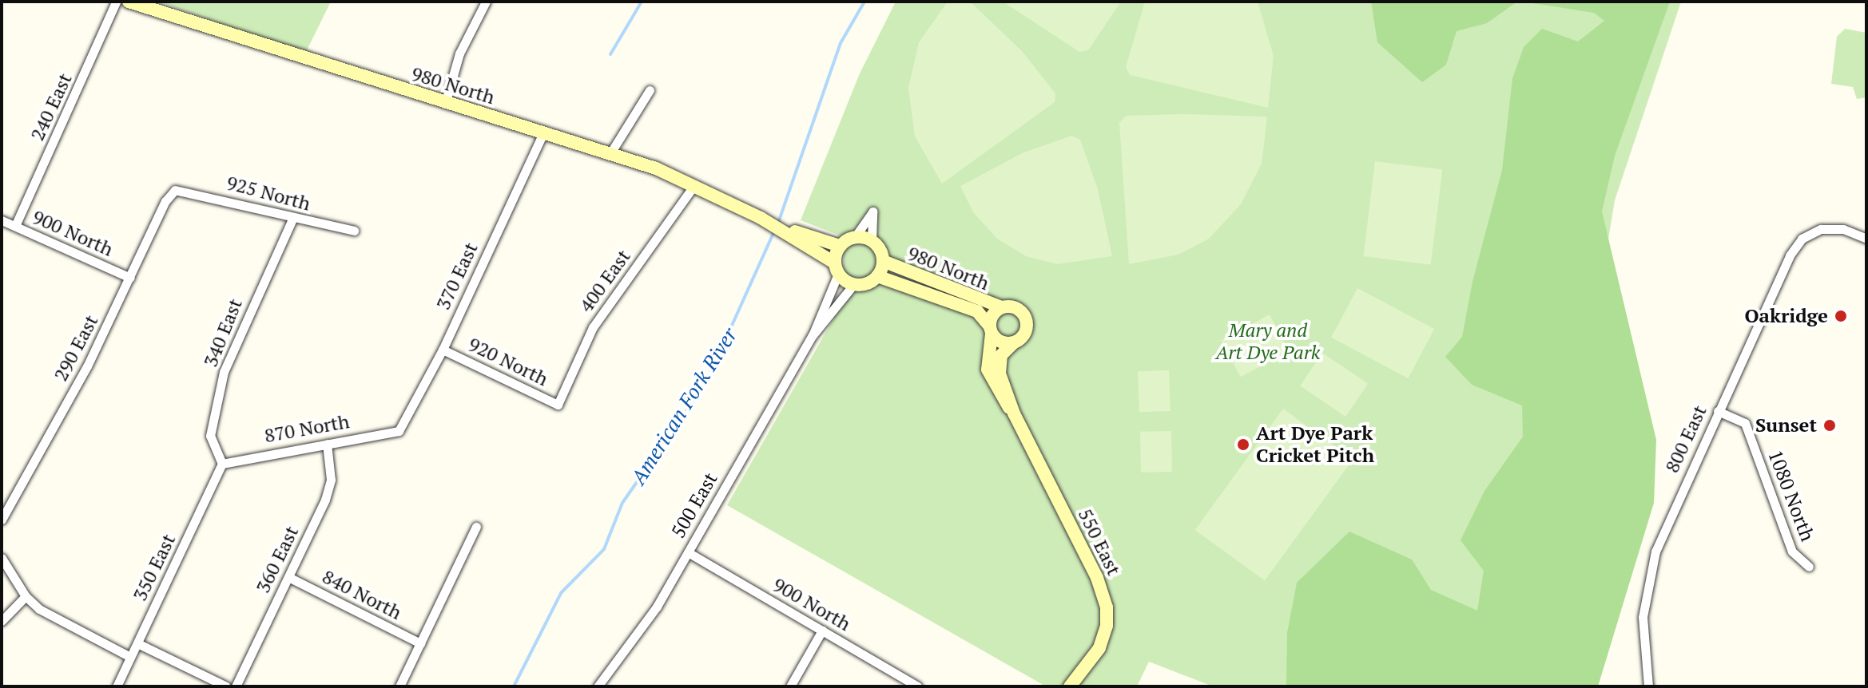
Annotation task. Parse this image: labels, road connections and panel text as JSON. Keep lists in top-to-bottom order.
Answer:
{
  "streets": {
    "street": [
      "980 North",
      "240 East",
      "925 North",
      "900 North",
      "370 East",
      "400 East",
      "340 East",
      "290 East",
      "920 North",
      "870 North",
      "800 East",
      "1080 North",
      "500 East",
      "550 East",
      "360 East",
      "350 East",
      "840 North"
    ]
  },
  "crossings": [
    ["980 North", "370 East"],
    ["980 North", "400 East"],
    ["980 North", "500 East"],
    ["980 North", "550 East"],
    ["240 East", "900 North"],
    ["925 North", "340 East"],
    ["925 North", "290 East"],
    ["900 North", "290 East"],
    ["900 North", "500 East"],
    ["370 East", "920 North"],
    ["370 East", "870 North"],
    ["400 East", "920 North"],
    ["340 East", "870 North"],
    ["340 East", "350 East"],
    ["870 North", "360 East"],
    ["870 North", "350 East"],
    ["800 East", "1080 North"],
    ["360 East", "840 North"]
  ],
  "water": ["American Fork River"],
  "parks": ["Mary and Art Dye Park"],
  "places": ["Oakridge", "Sunset", "Art Dye Park Cricket Pitch"]
}
